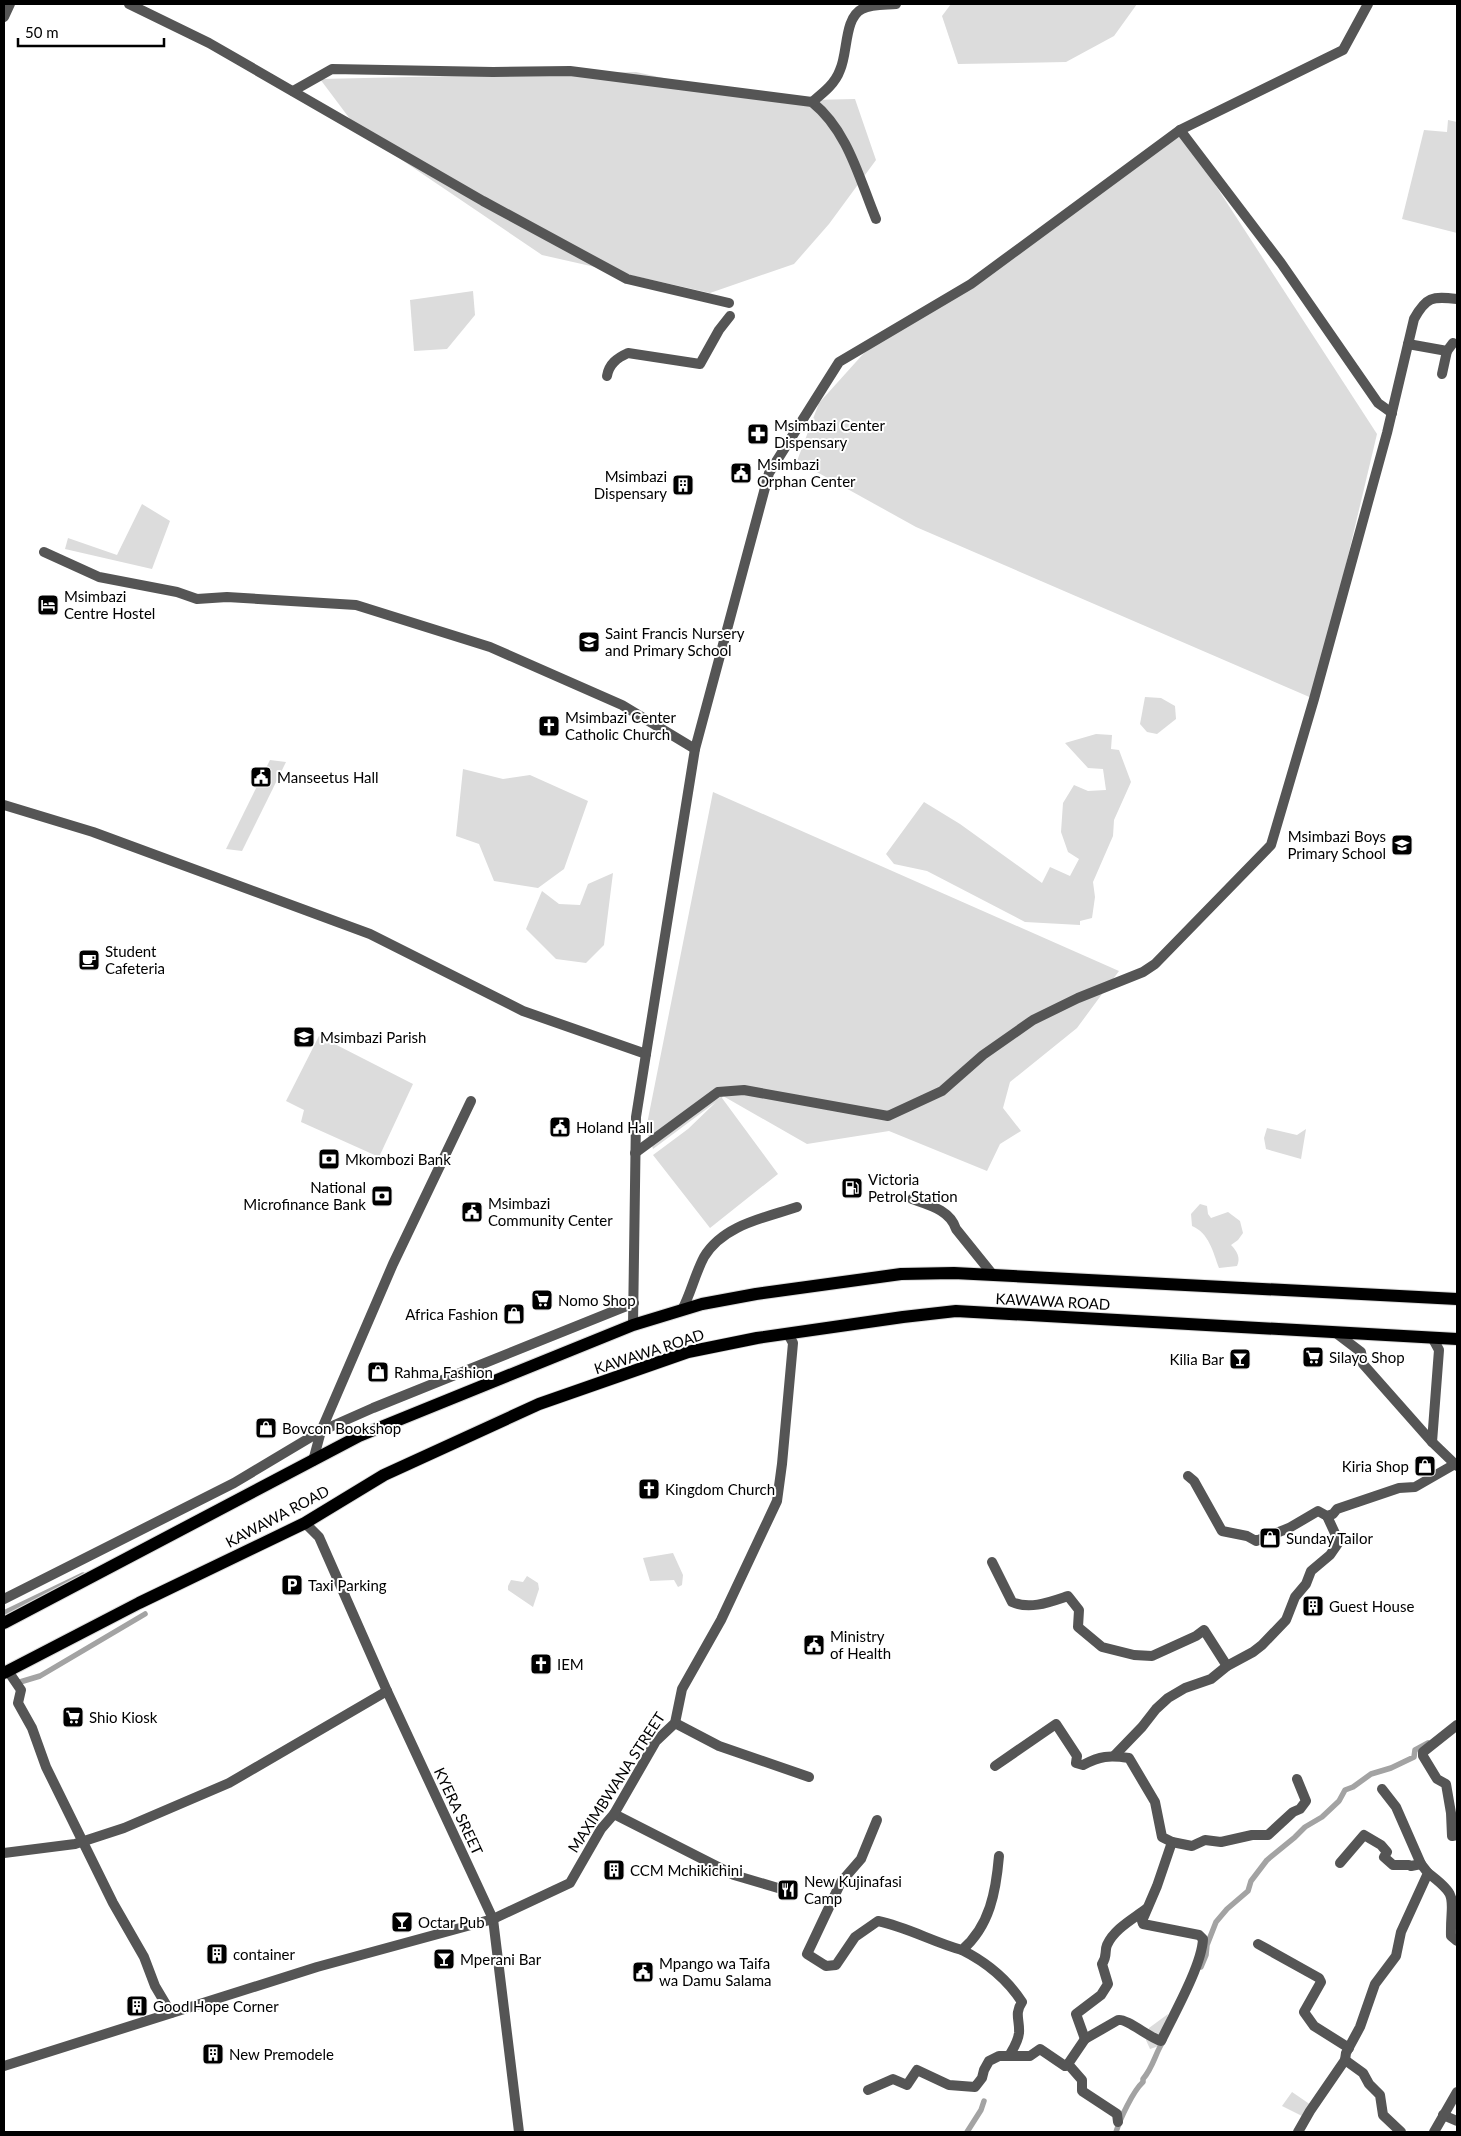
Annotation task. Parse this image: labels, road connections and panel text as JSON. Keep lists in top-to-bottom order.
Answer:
{
  "streets": {
    "main road": ["KAWAWA ROAD"],
    "street": ["MAXIMBWANA STREET", "KYERA SREET"]
  },
  "crossings": [
    ["KAWAWA ROAD", "MAXIMBWANA STREET"],
    ["KAWAWA ROAD", "KYERA SREET"],
    ["MAXIMBWANA STREET", "KYERA SREET"]
  ],
  "places": {
    "pharmacy": ["Msimbazi Center Dispensary"],
    "public building": [
      "Msimbazi Orphan Center",
      "Manseetus Hall",
      "Holand Hall",
      "Msimbazi Community Center",
      "Ministry of Health",
      "Mpango wa Taifa wa Damu Salama"
    ],
    "building": [
      "Msimbazi Dispensary",
      "Guest House",
      "CCM Mchikichini",
      "container",
      "Good Hope Corner",
      "New Premodele"
    ],
    "hotel": ["Msimbazi Centre Hostel"],
    "school or university": ["Saint Francis Nursery and Primary School", "Msimbazi Boys Primary School", "Msimbazi Parish"],
    "church": ["Msimbazi Center Catholic Church", "Kingdom Church", "IEM"],
    "cafe": ["Student Cafeteria"],
    "bank": ["Mkombozi Bank", "National Microfinance Bank"],
    "fuel station": ["Victoria Petrol Station"],
    "supermarket": ["Nomo Shop", "Silayo Shop", "Shio Kiosk"],
    "shop": [
      "Africa Fashion",
      "Rahma Fashion",
      "Bovcon Bookshop",
      "Kiria Shop",
      "Sunday Tailor"
    ],
    "bar": ["Kilia Bar", "Octar Pub", "Mperani Bar"],
    "parking": ["Taxi Parking"],
    "restaurant": ["New Kujinafasi Camp"]
  },
  "scale_bar": "50 m"
}
